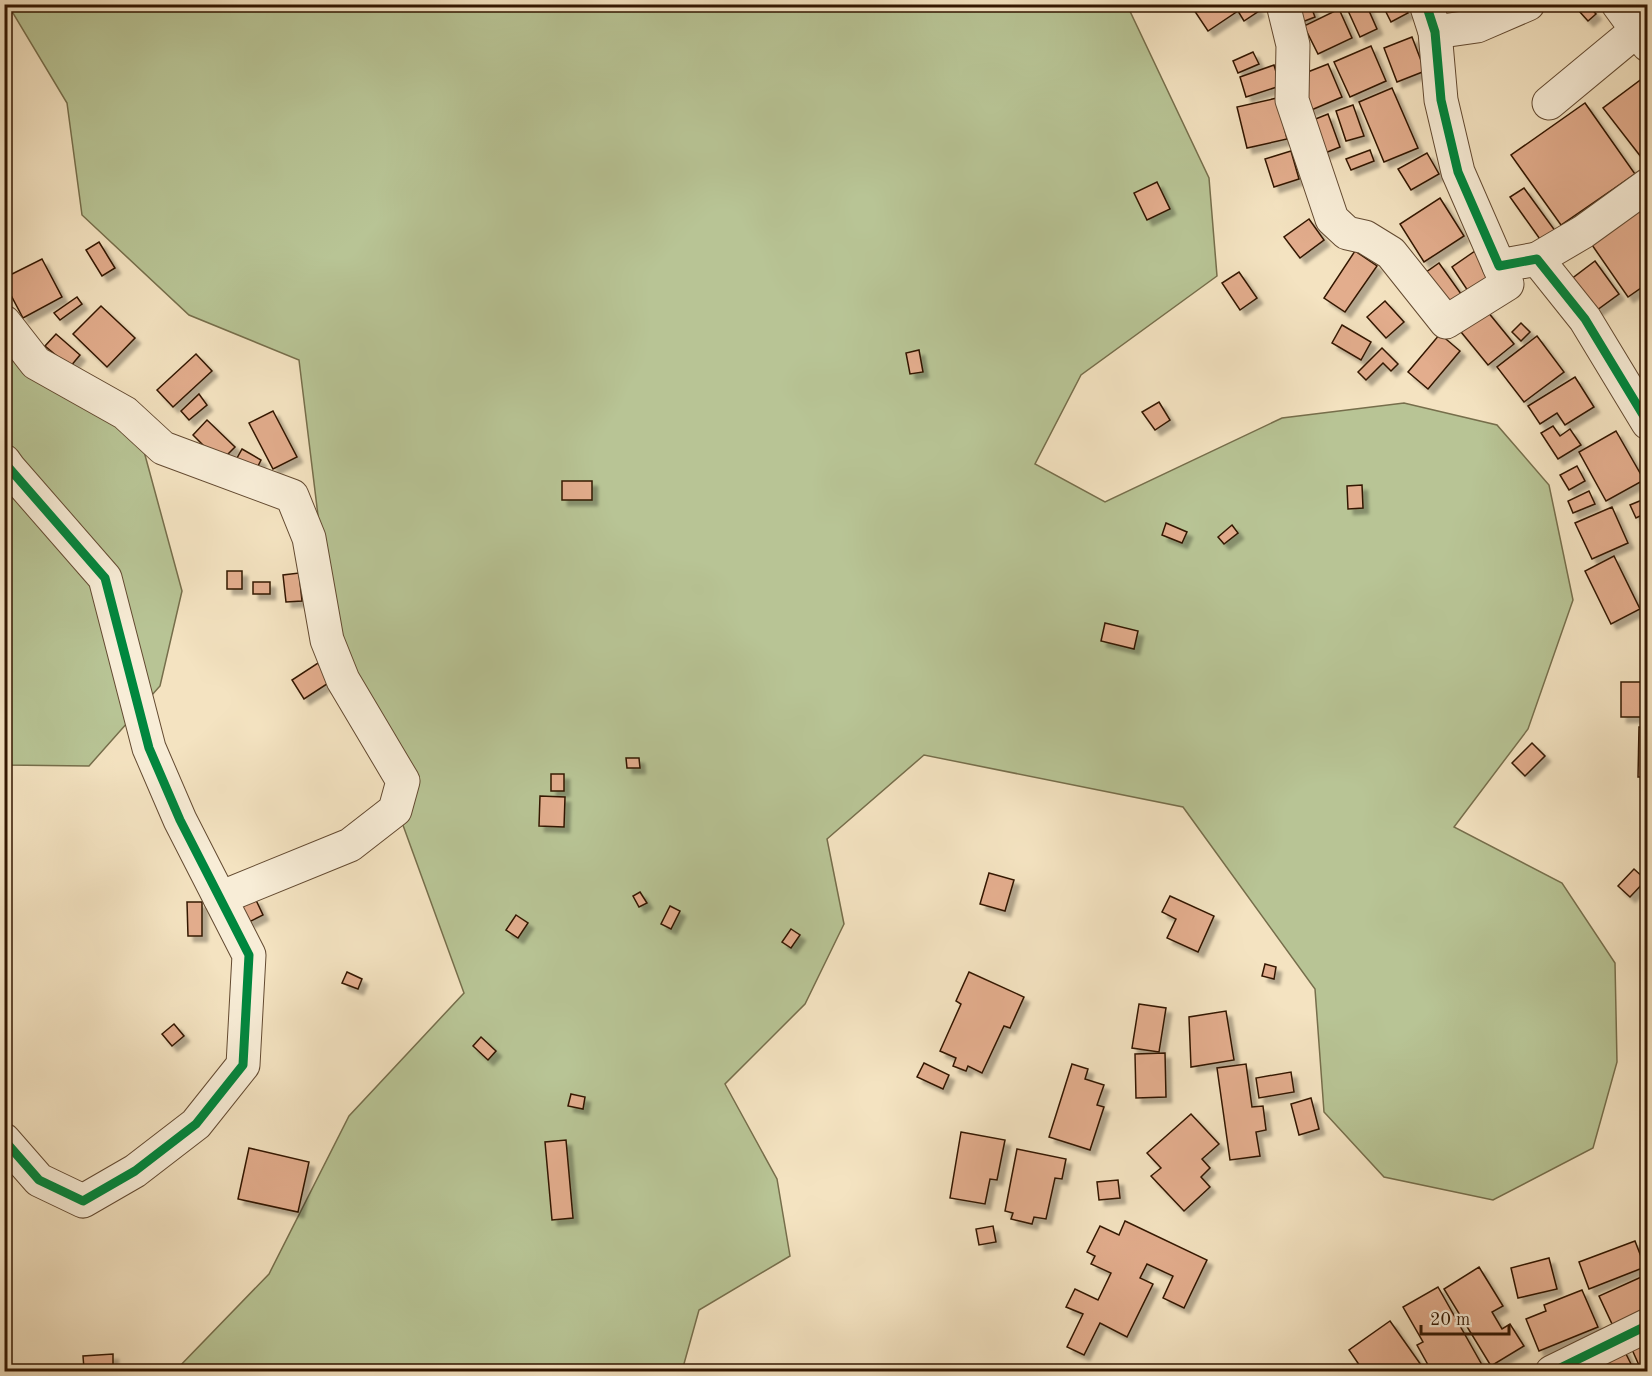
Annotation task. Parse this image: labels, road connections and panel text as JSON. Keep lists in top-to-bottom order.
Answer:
{
  "scale_bar": "20 m"
}
